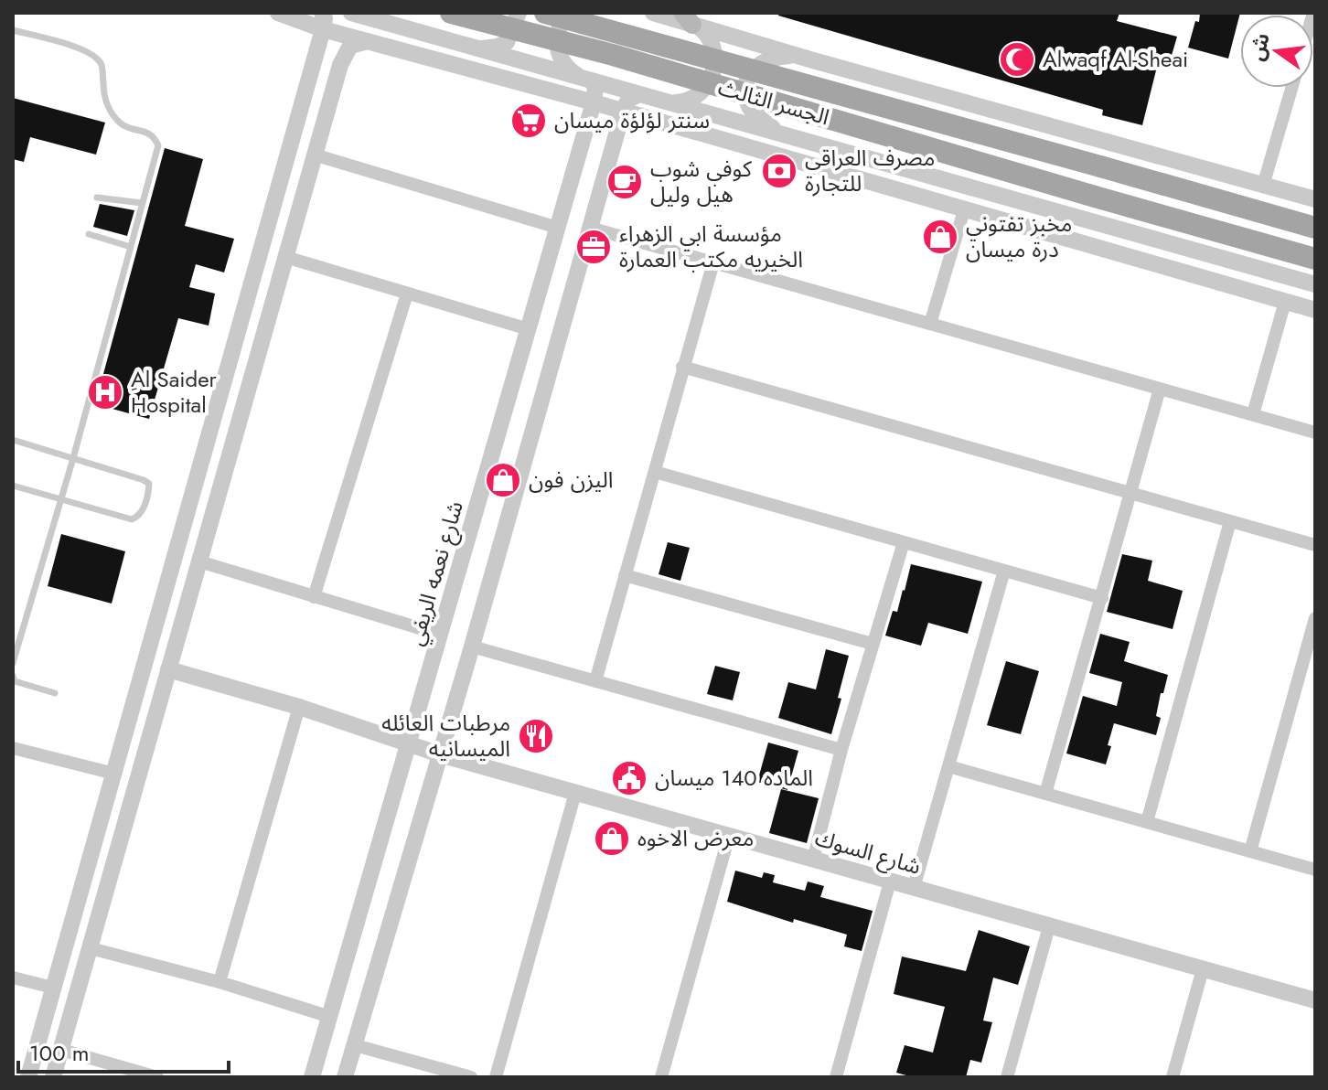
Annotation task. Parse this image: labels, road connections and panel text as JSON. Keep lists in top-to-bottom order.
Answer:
{
  "streets": {
    "main road": ["الجسر الثالث"],
    "street": ["شارع نعمه الريفي", "شارع السوك"]
  },
  "crossings": [
    ["شارع نعمه الريفي", "شارع السوك"]
  ],
  "places": {
    "mosque": ["Alwaqf Al-Sheai"],
    "supermarket": ["سنتر لؤلؤة ميسان"],
    "bank": ["مصرف العراقي للتجارة"],
    "cafe": ["كوفي شوب هيل وليل"],
    "shop": ["مخبز تفتوني درة ميسان", "اليزن فون", "معرض الاخوه"],
    "office": ["مؤسسة ابي الزهراء الخيريه مكتب العمارة"],
    "hospital": ["ِAl Saider Hospital"],
    "restaurant": ["مرطبات العائله الميسانيه"],
    "public building": ["الماده 140 ميسان"]
  },
  "scale_bar": "100 m",
  "north": "left"
}
